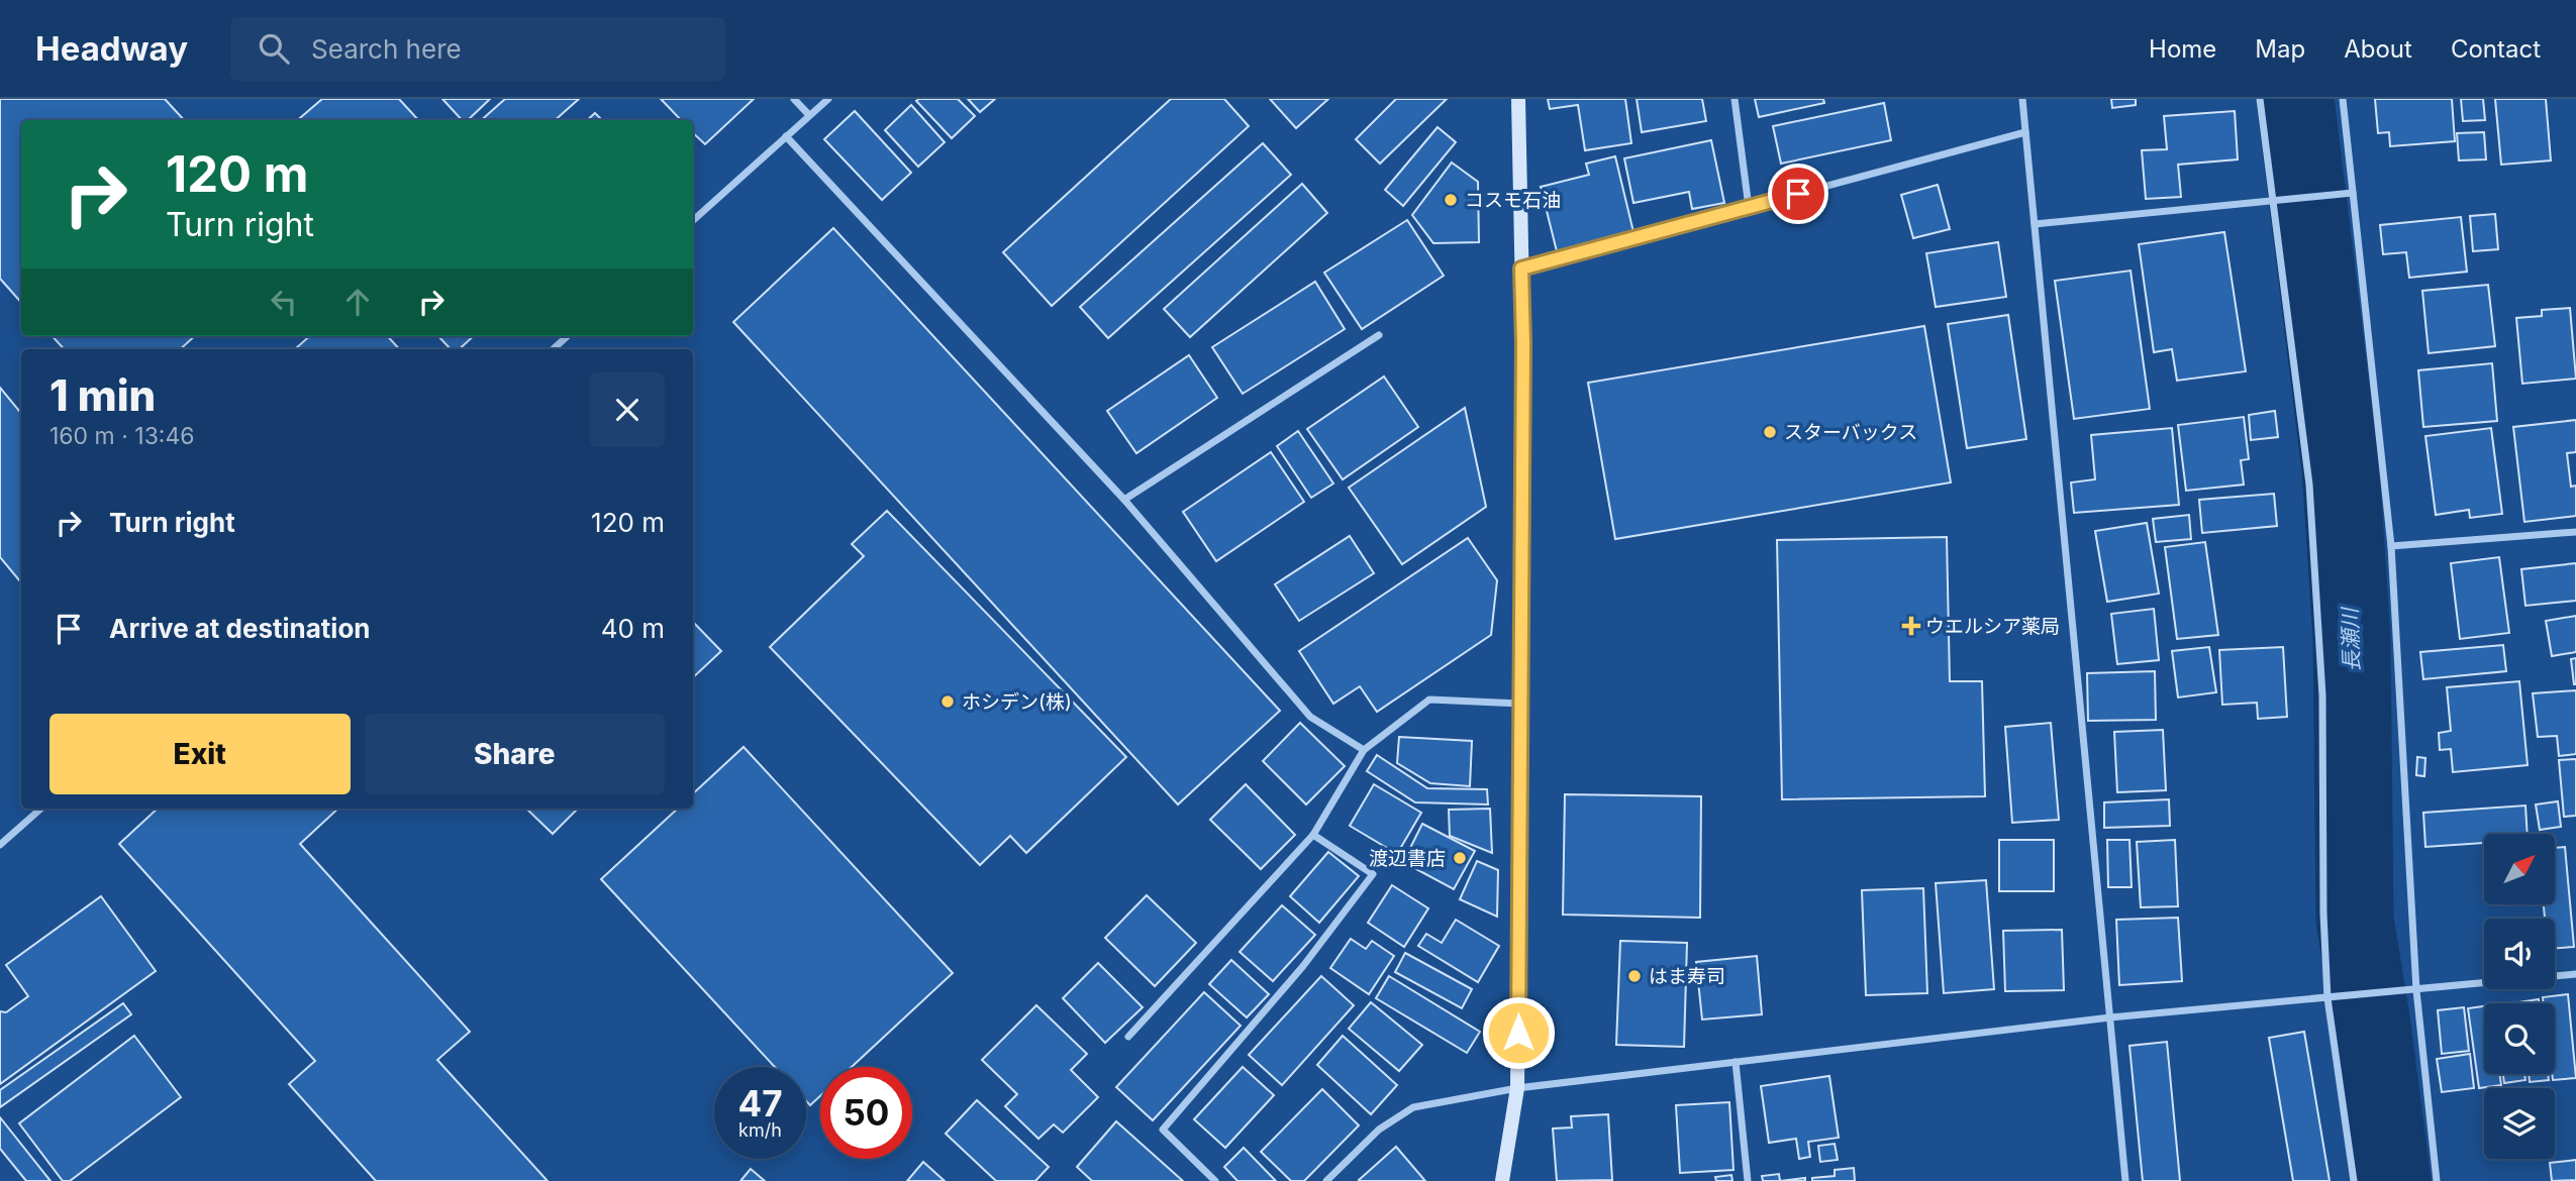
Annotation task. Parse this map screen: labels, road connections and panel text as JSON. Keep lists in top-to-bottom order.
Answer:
{
  "water": ["長瀬川"],
  "places": {
    "other": [
      "コスモ石油",
      "スターバックス",
      "ホシデン(株)",
      "渡辺書店",
      "はま寿司"
    ],
    "health": ["ウエルシア薬局"]
  },
  "north": "top right",
  "page": {
    "header": "Headway",
    "search": "Search here",
    "nav": [
      "Home",
      "Map",
      "About",
      "Contact"
    ],
    "turn": ["120 m", "Turn right"],
    "heading": ["1 min", "160 m · 13:46"],
    "list": [
      {
        "name": "Turn right",
        "value": "120 m"
      },
      {
        "name": "Arrive at destination",
        "value": "40 m"
      }
    ],
    "buttons": ["Exit", "Share"],
    "speed": "47 km/h",
    "limit": "50"
  }
}
